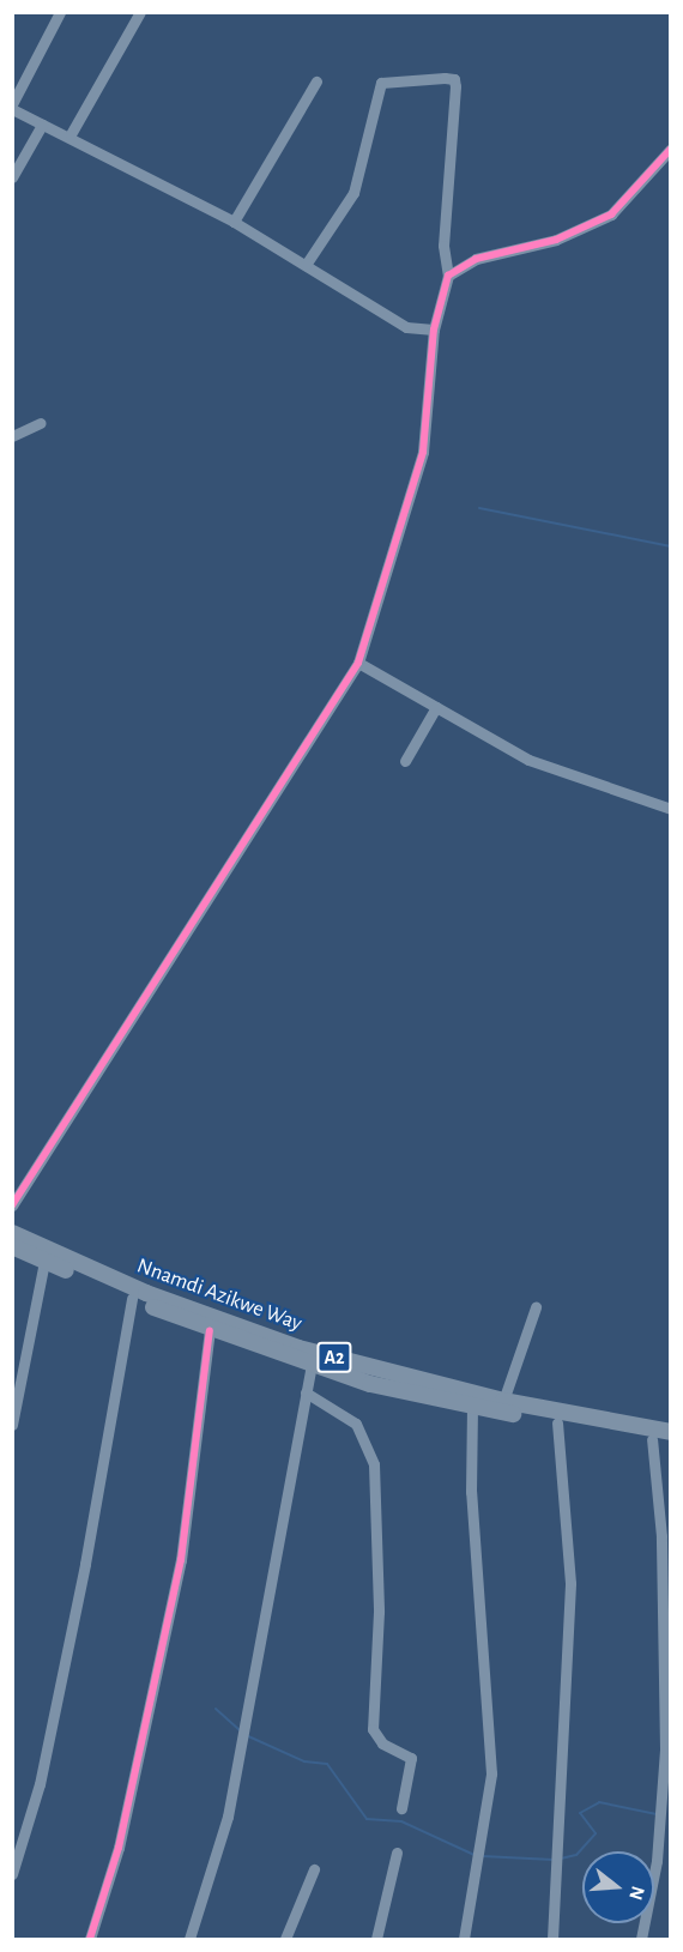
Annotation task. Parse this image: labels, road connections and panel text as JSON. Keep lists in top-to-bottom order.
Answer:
{
  "streets": {
    "highway": ["Nnamdi Azikwe Way", "A2"]
  },
  "north": "right"
}
